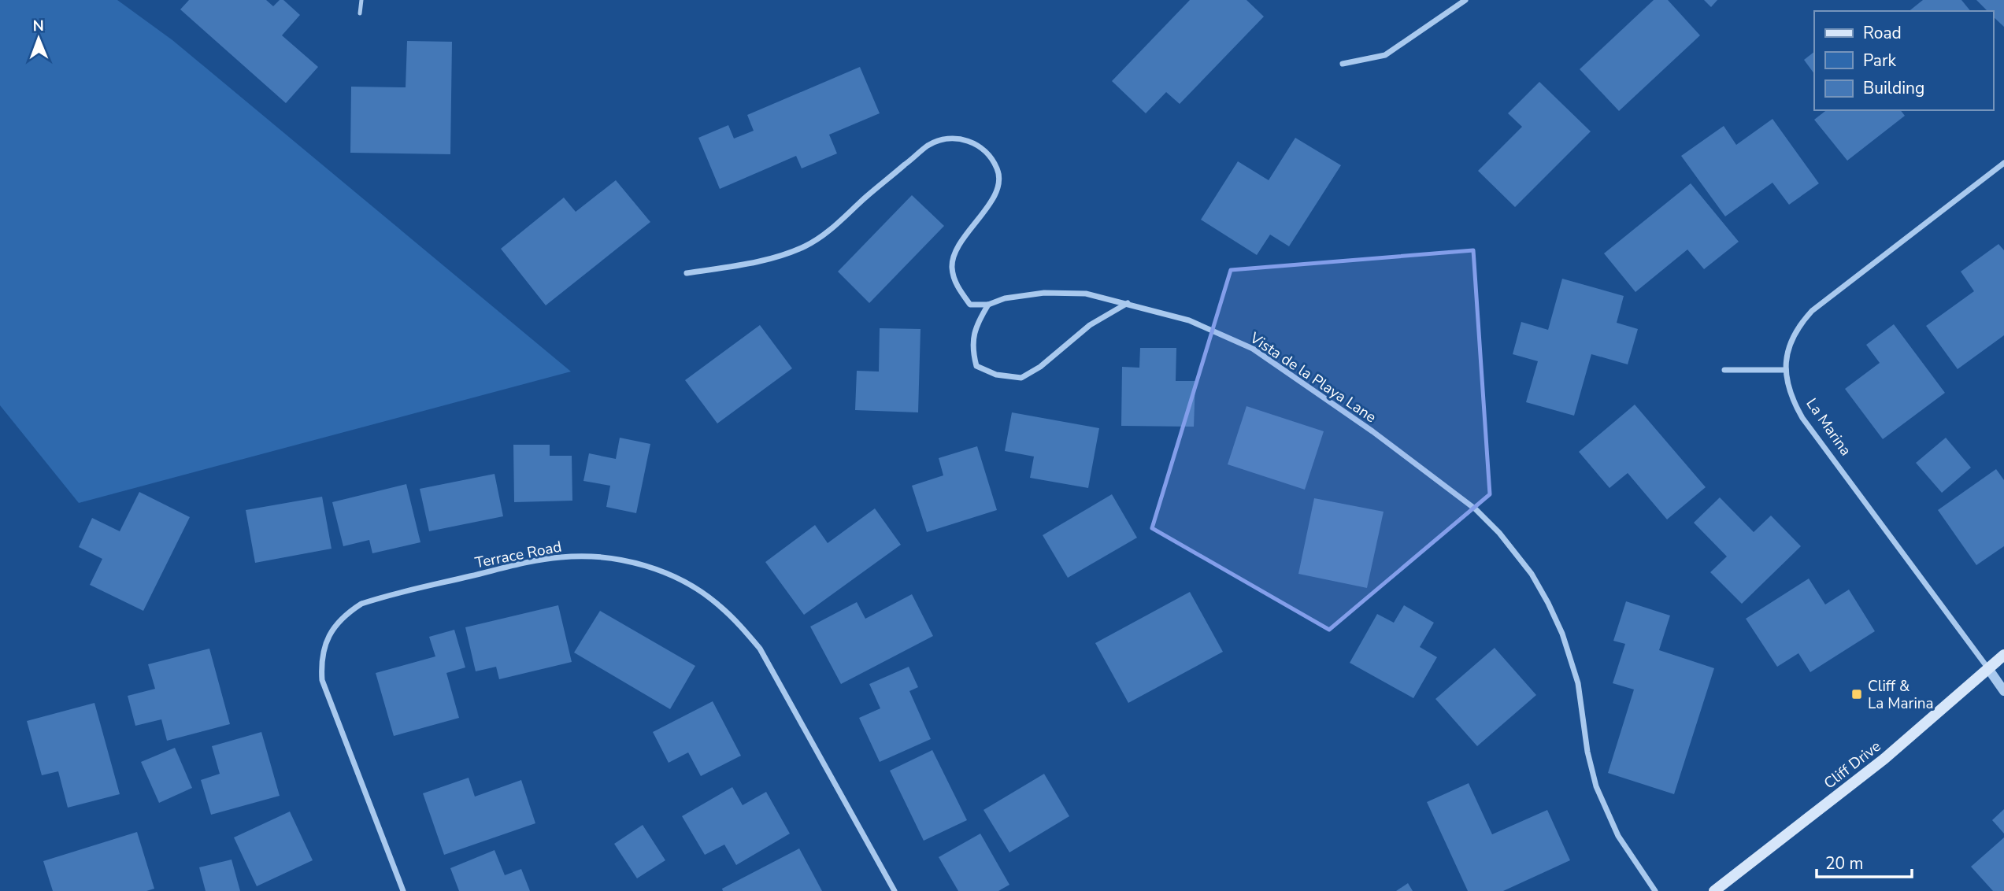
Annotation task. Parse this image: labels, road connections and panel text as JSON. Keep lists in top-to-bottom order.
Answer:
{
  "streets": {
    "main road": ["Cliff Drive"],
    "street": ["Vista de la Playa Lane", "La Marina", "Terrace Road"]
  },
  "crossings": [
    ["La Marina", "Cliff Drive"]
  ],
  "places": {
    "transit": ["Cliff & La Marina"]
  },
  "legend": ["Road", "Park", "Building"],
  "scale_bar": "20 m",
  "north": "top"
}
